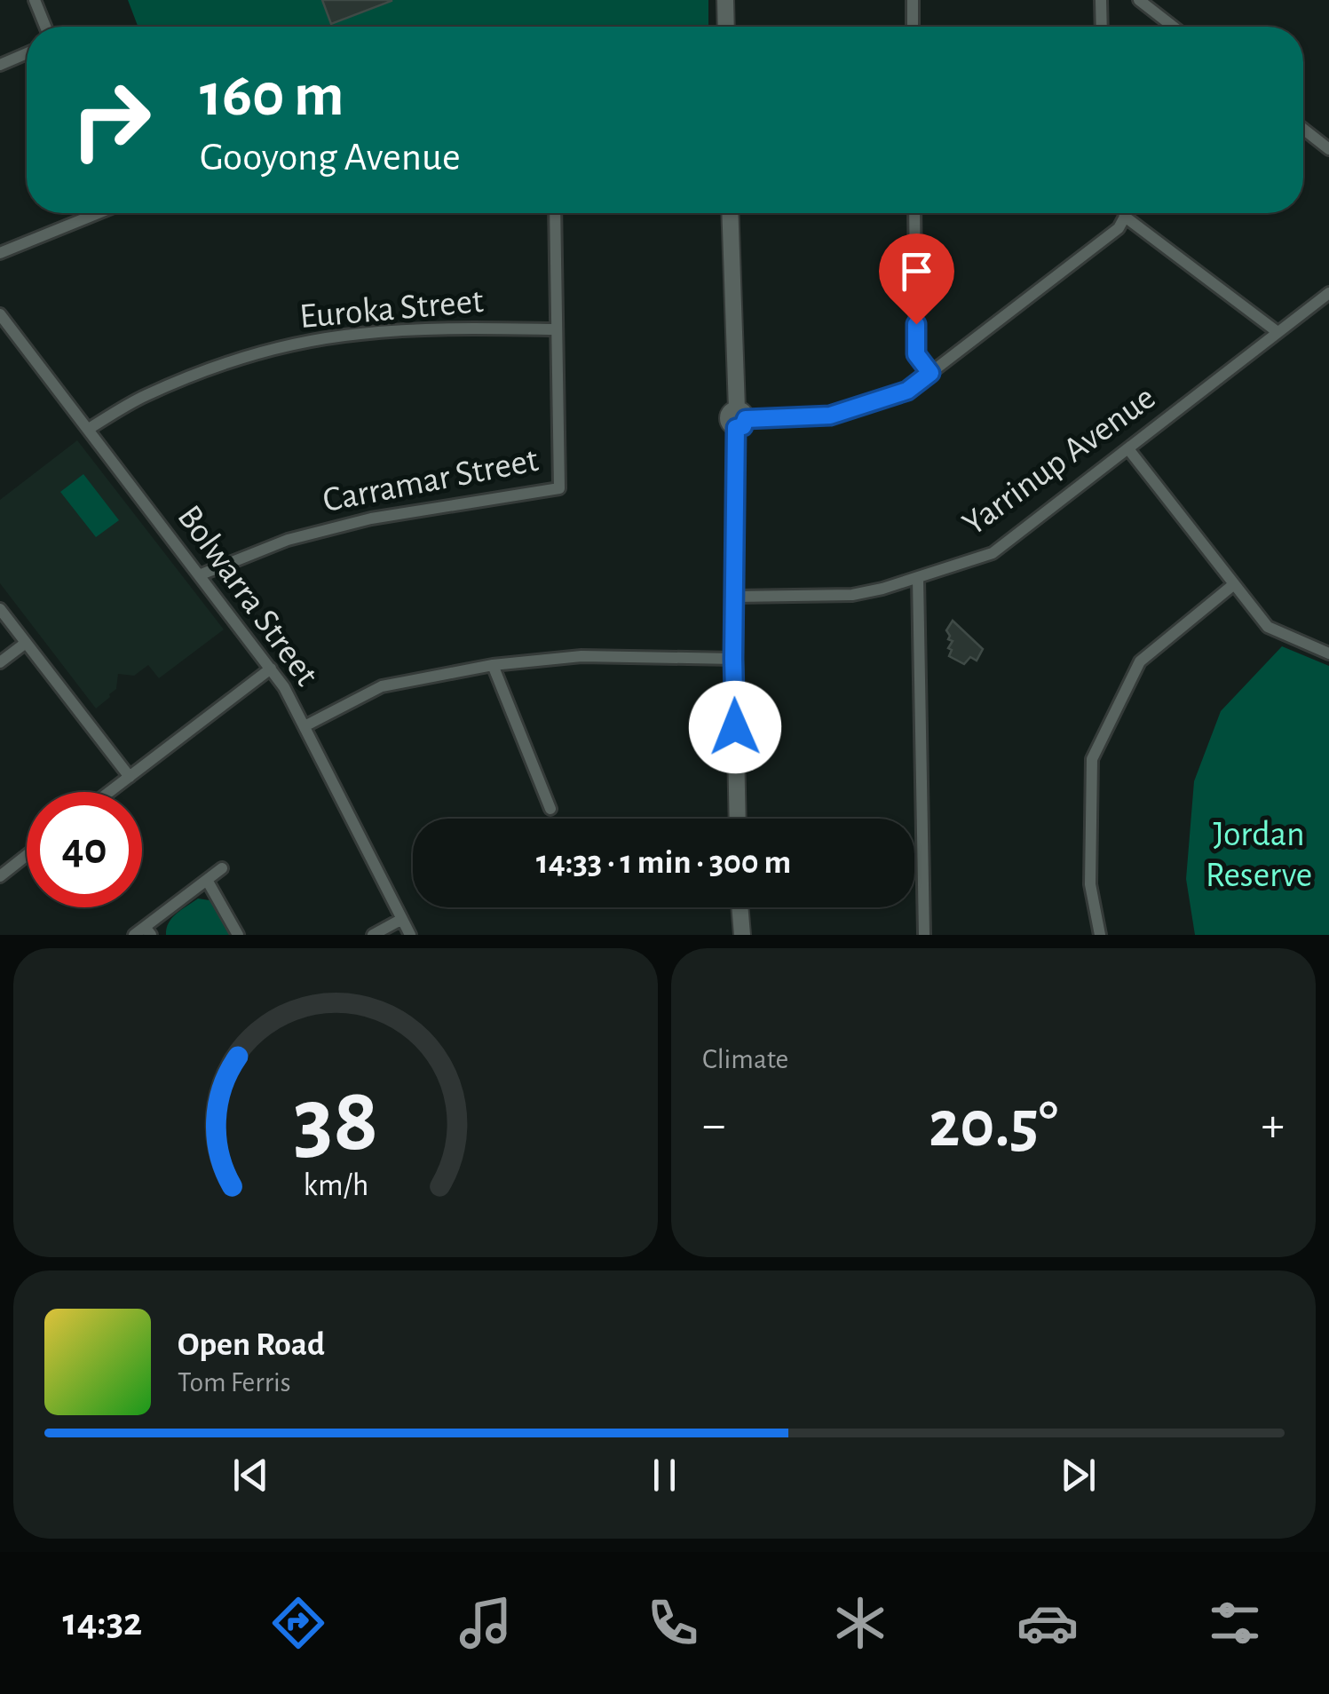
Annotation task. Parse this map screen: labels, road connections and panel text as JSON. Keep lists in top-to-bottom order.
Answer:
{
  "streets": {
    "street": [
      "Euroka Street",
      "Yarrinup Avenue",
      "Carramar Street",
      "Bolwarra Street"
    ]
  },
  "crossings": [
    ["Euroka Street", "Carramar Street"],
    ["Euroka Street", "Bolwarra Street"],
    ["Carramar Street", "Bolwarra Street"]
  ],
  "parks": ["Jordan Reserve"],
  "page": {
    "turn": ["160 m", "Gooyong Avenue"],
    "limit": "40",
    "trip": "14:33 · 1 min · 300 m",
    "tile": "Climate",
    "heat": ["−", "20.5°", "+"],
    "song": ["Open Road", "Tom Ferris"],
    "tabs": "14:32",
    "gauge": ["38", "km/h"]
  }
}
